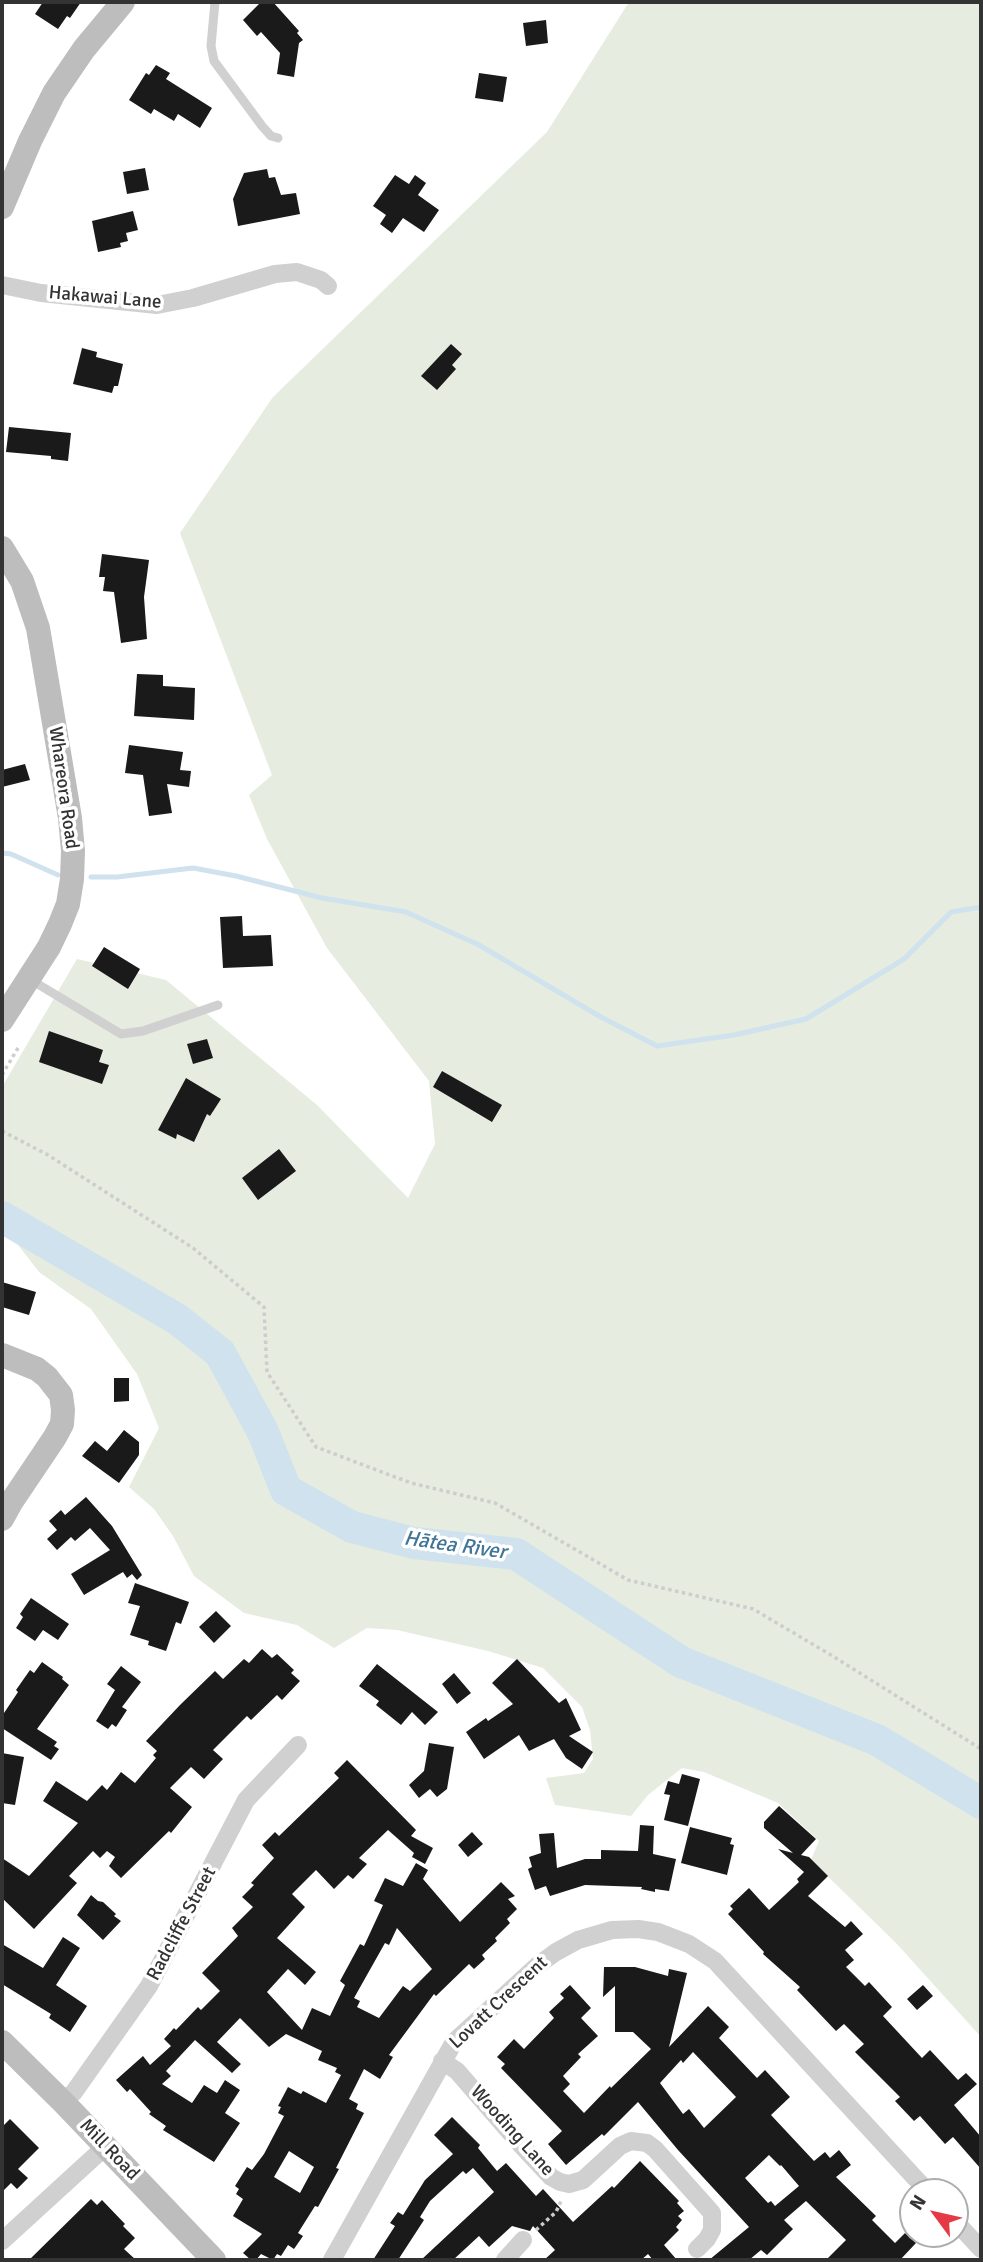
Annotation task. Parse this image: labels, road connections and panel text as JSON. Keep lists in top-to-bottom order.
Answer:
{
  "streets": {
    "street": [
      "Hakawai Lane",
      "Whareora Road",
      "Radcliffe Street",
      "Lovatt Crescent",
      "Wooding Lane",
      "Mill Road"
    ]
  },
  "crossings": [
    ["Radcliffe Street", "Mill Road"],
    ["Lovatt Crescent", "Wooding Lane"]
  ],
  "water": ["Hātea River"],
  "north": "top left"
}
